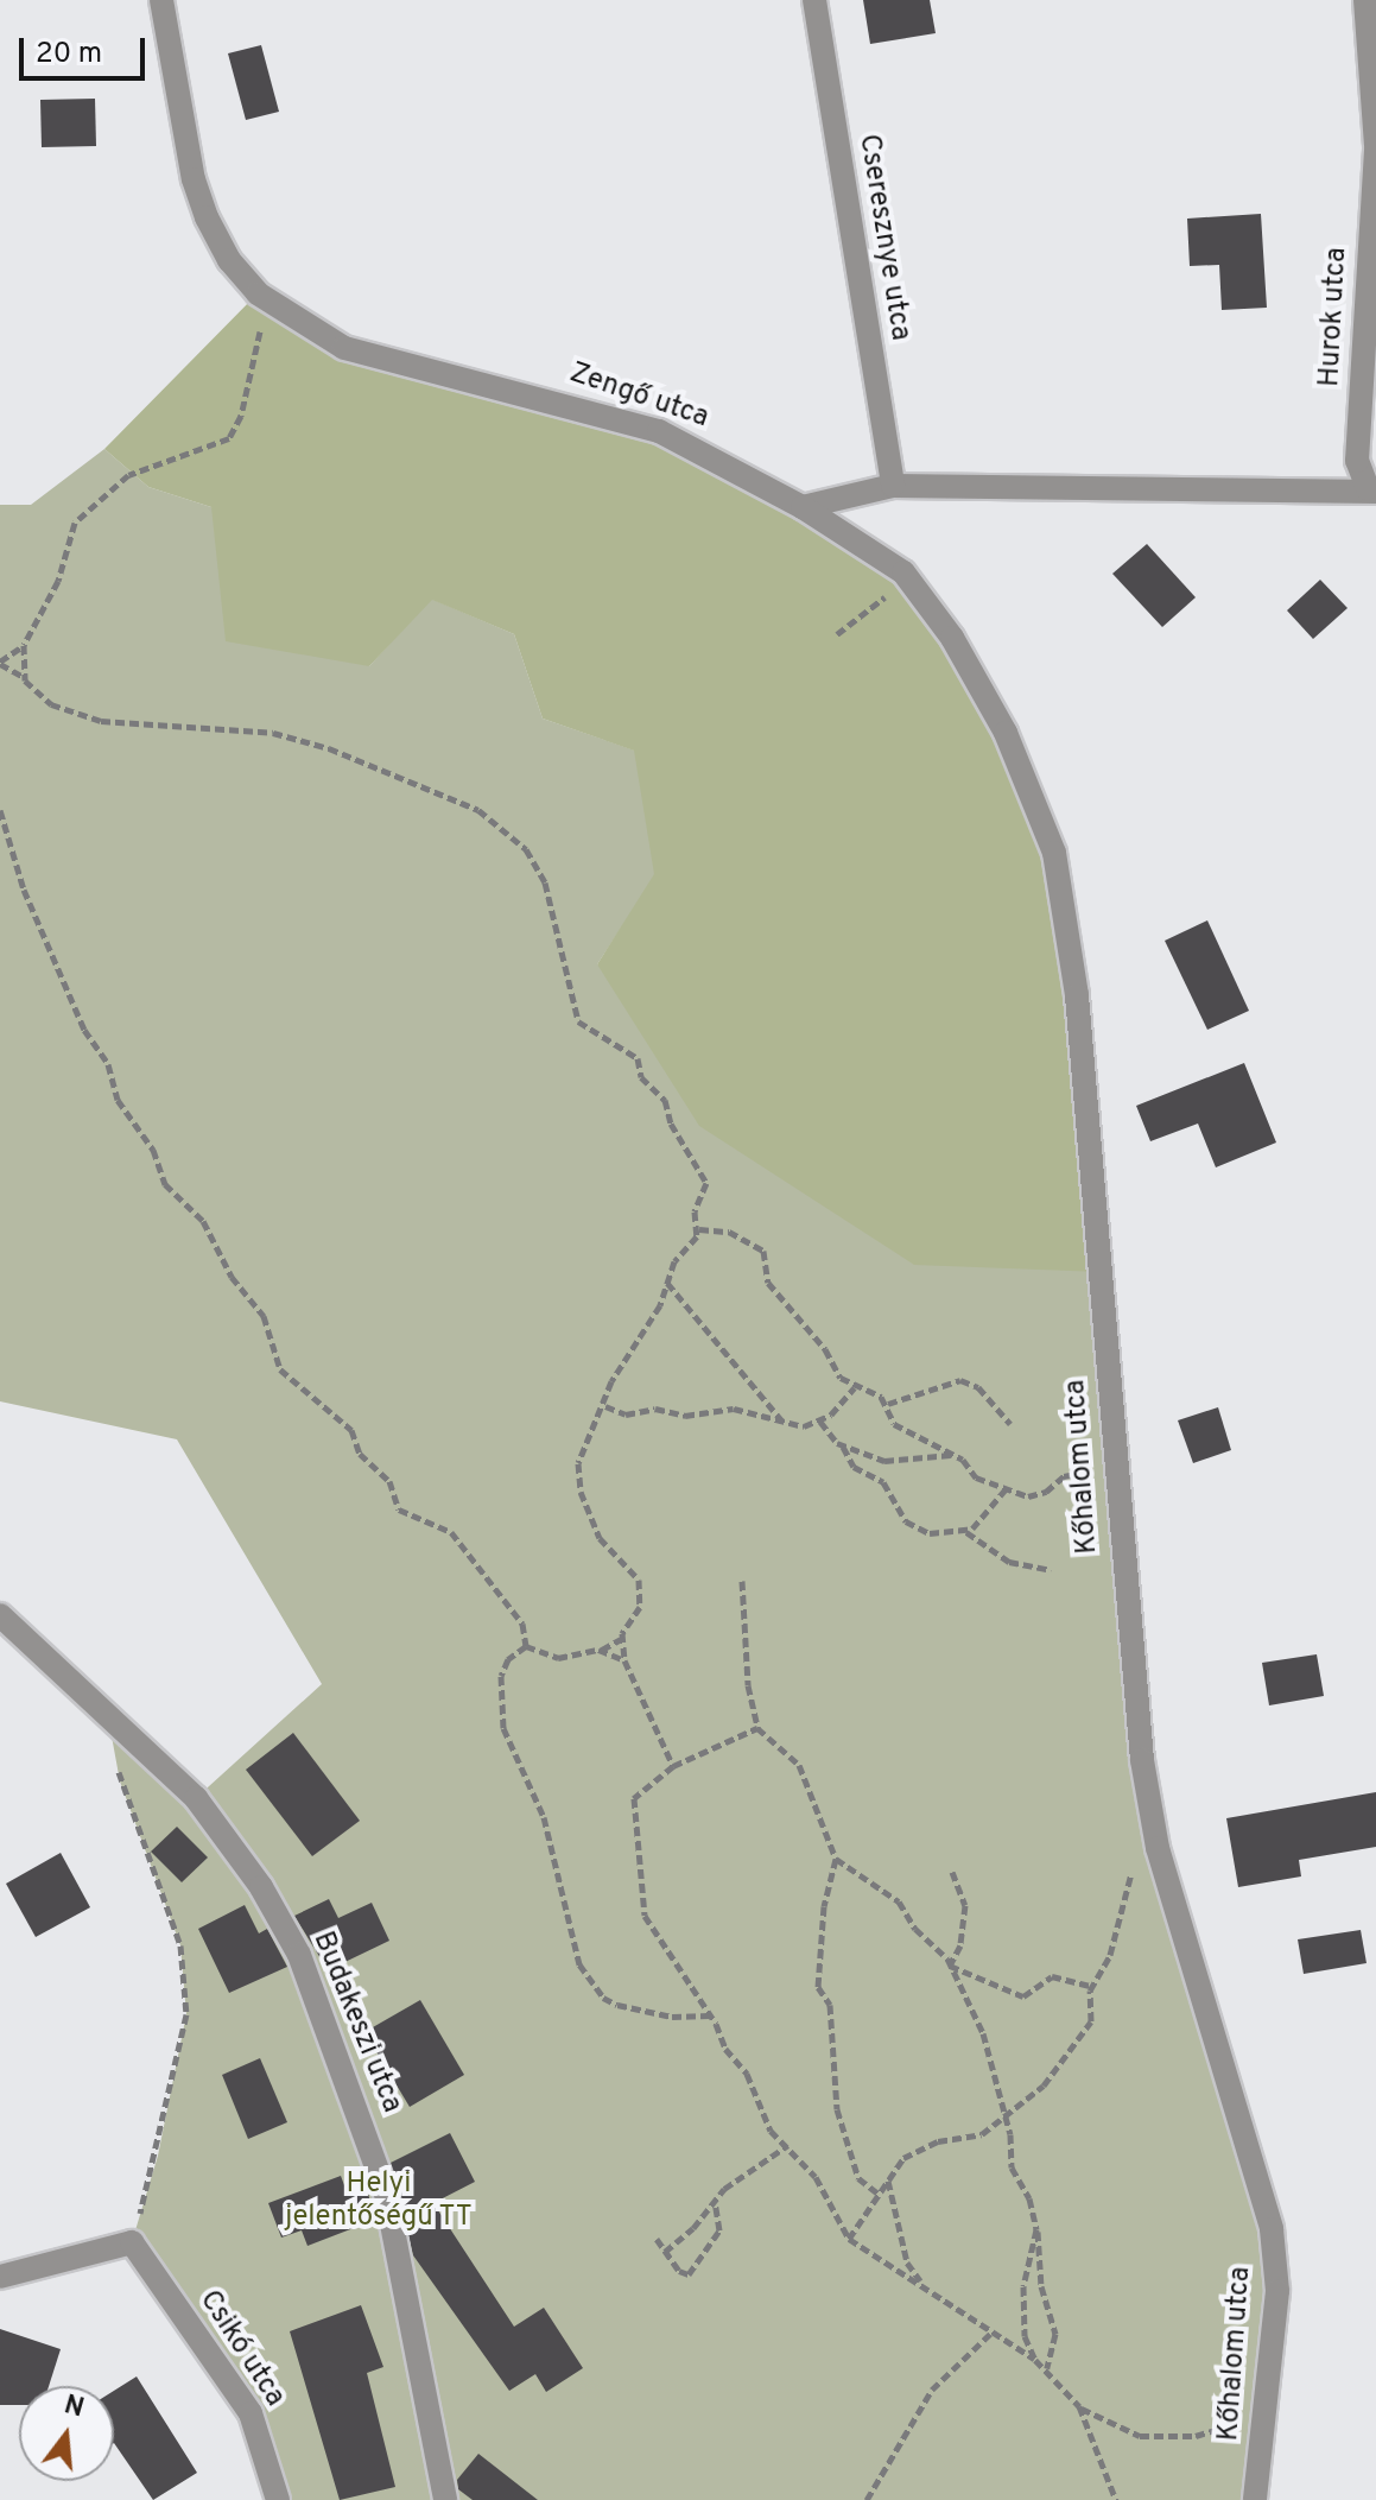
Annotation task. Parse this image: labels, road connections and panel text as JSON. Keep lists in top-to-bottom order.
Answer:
{
  "streets": {
    "street": [
      "Cseresznye utca",
      "Hurok utca",
      "Zengő utca",
      "Kőhalom utca",
      "Budakeszi utca",
      "Csikó utca"
    ]
  },
  "crossings": [
    ["Zengő utca", "Kőhalom utca"]
  ],
  "parks": ["Helyi jelentőségű TT"],
  "scale_bar": "20 m",
  "north": "top"
}
